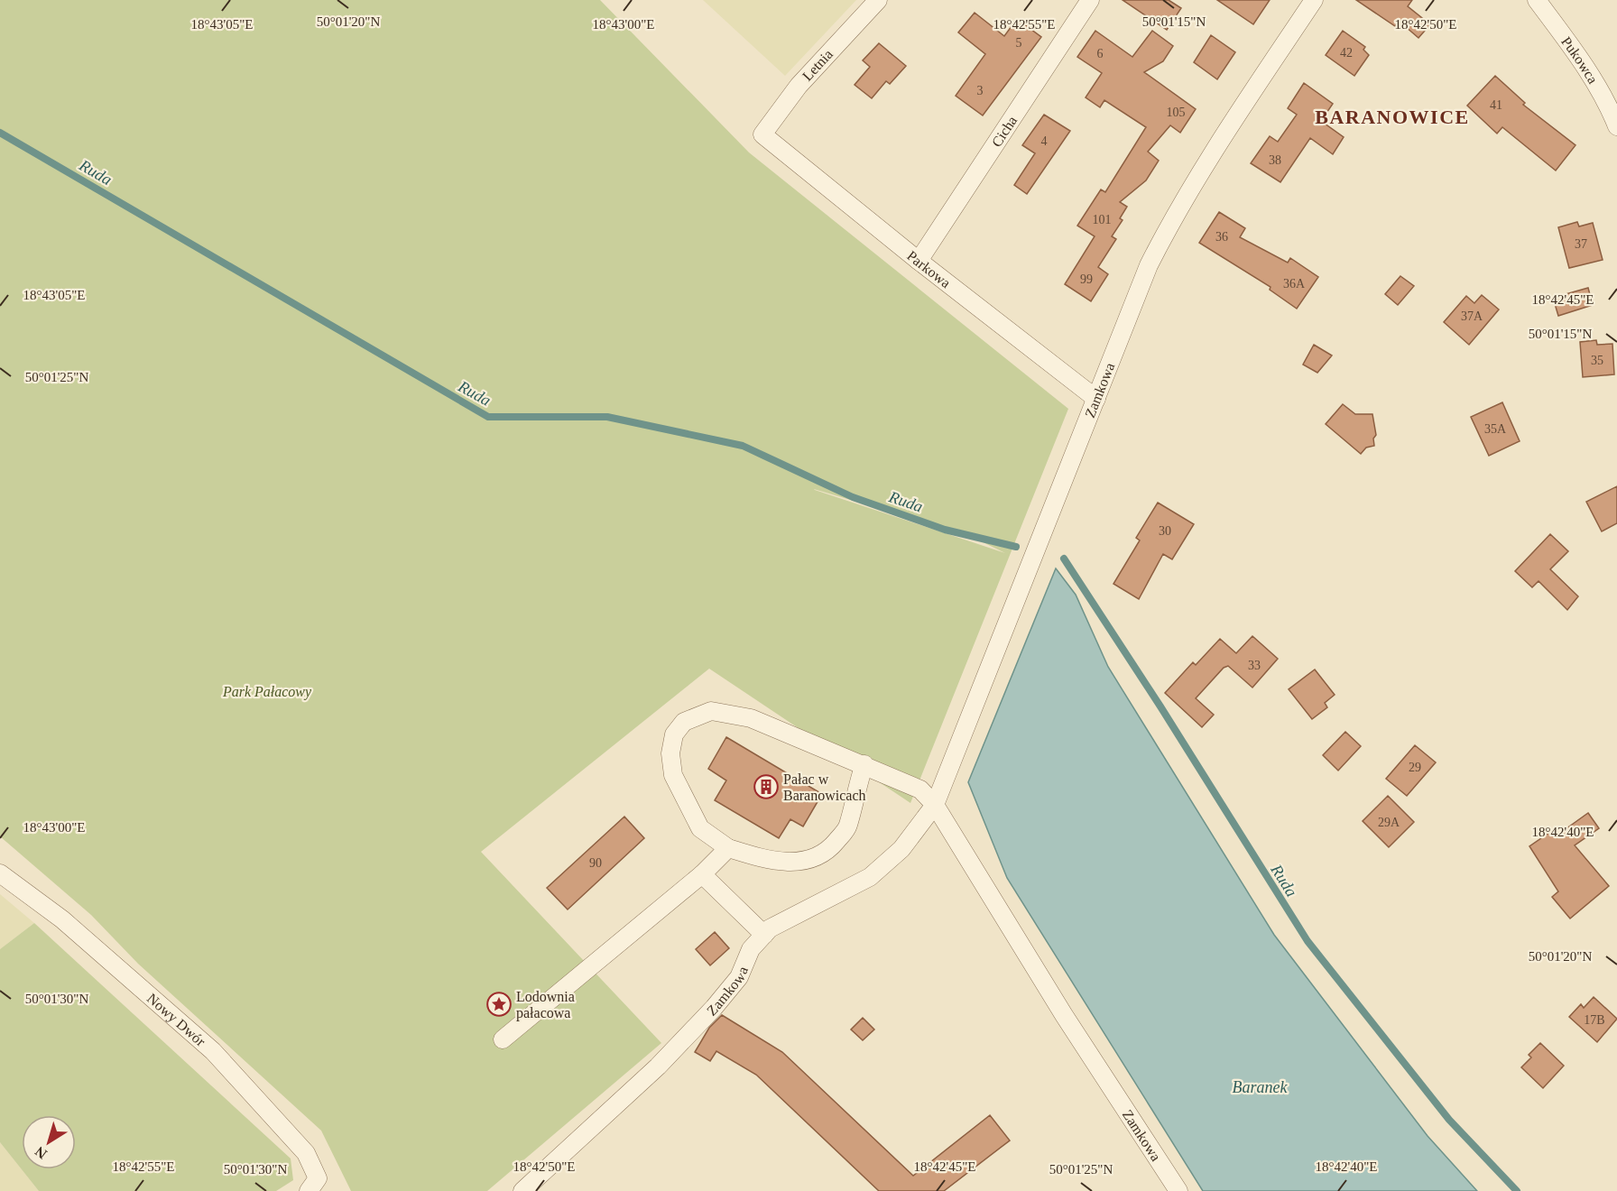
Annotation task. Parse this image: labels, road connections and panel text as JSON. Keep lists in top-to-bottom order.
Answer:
{
  "streets": {
    "street": [
      "Pukowca",
      "Letnia",
      "Cicha",
      "Parkowa",
      "Zamkowa",
      "Nowy Dwór"
    ]
  },
  "crossings": [
    ["Letnia", "Parkowa"],
    ["Cicha", "Parkowa"],
    ["Parkowa", "Zamkowa"]
  ],
  "districts": ["BARANOWICE"],
  "water": ["Ruda", "Baranek"],
  "parks": ["Park Pałacowy"],
  "places": {
    "building": ["Pałac w Baranowicach"],
    "place": ["Lodownia pałacowa"]
  },
  "house_numbers": [
    "5",
    "42",
    "6",
    "3",
    "41",
    "105",
    "4",
    "38",
    "101",
    "36",
    "37",
    "99",
    "36A",
    "37A",
    "35",
    "35A",
    "30",
    "33",
    "29",
    "29A",
    "90",
    "17B"
  ],
  "north": "bottom left",
  "coordinates": [
    "50°01'15\"N",
    "50°01'20\"N",
    "18°43'05\"E",
    "18°43'00\"E",
    "18°42'55\"E",
    "18°42'50\"E",
    "18°42'45\"E",
    "50°01'25\"N",
    "18°42'40\"E",
    "50°01'30\"N"
  ]
}
